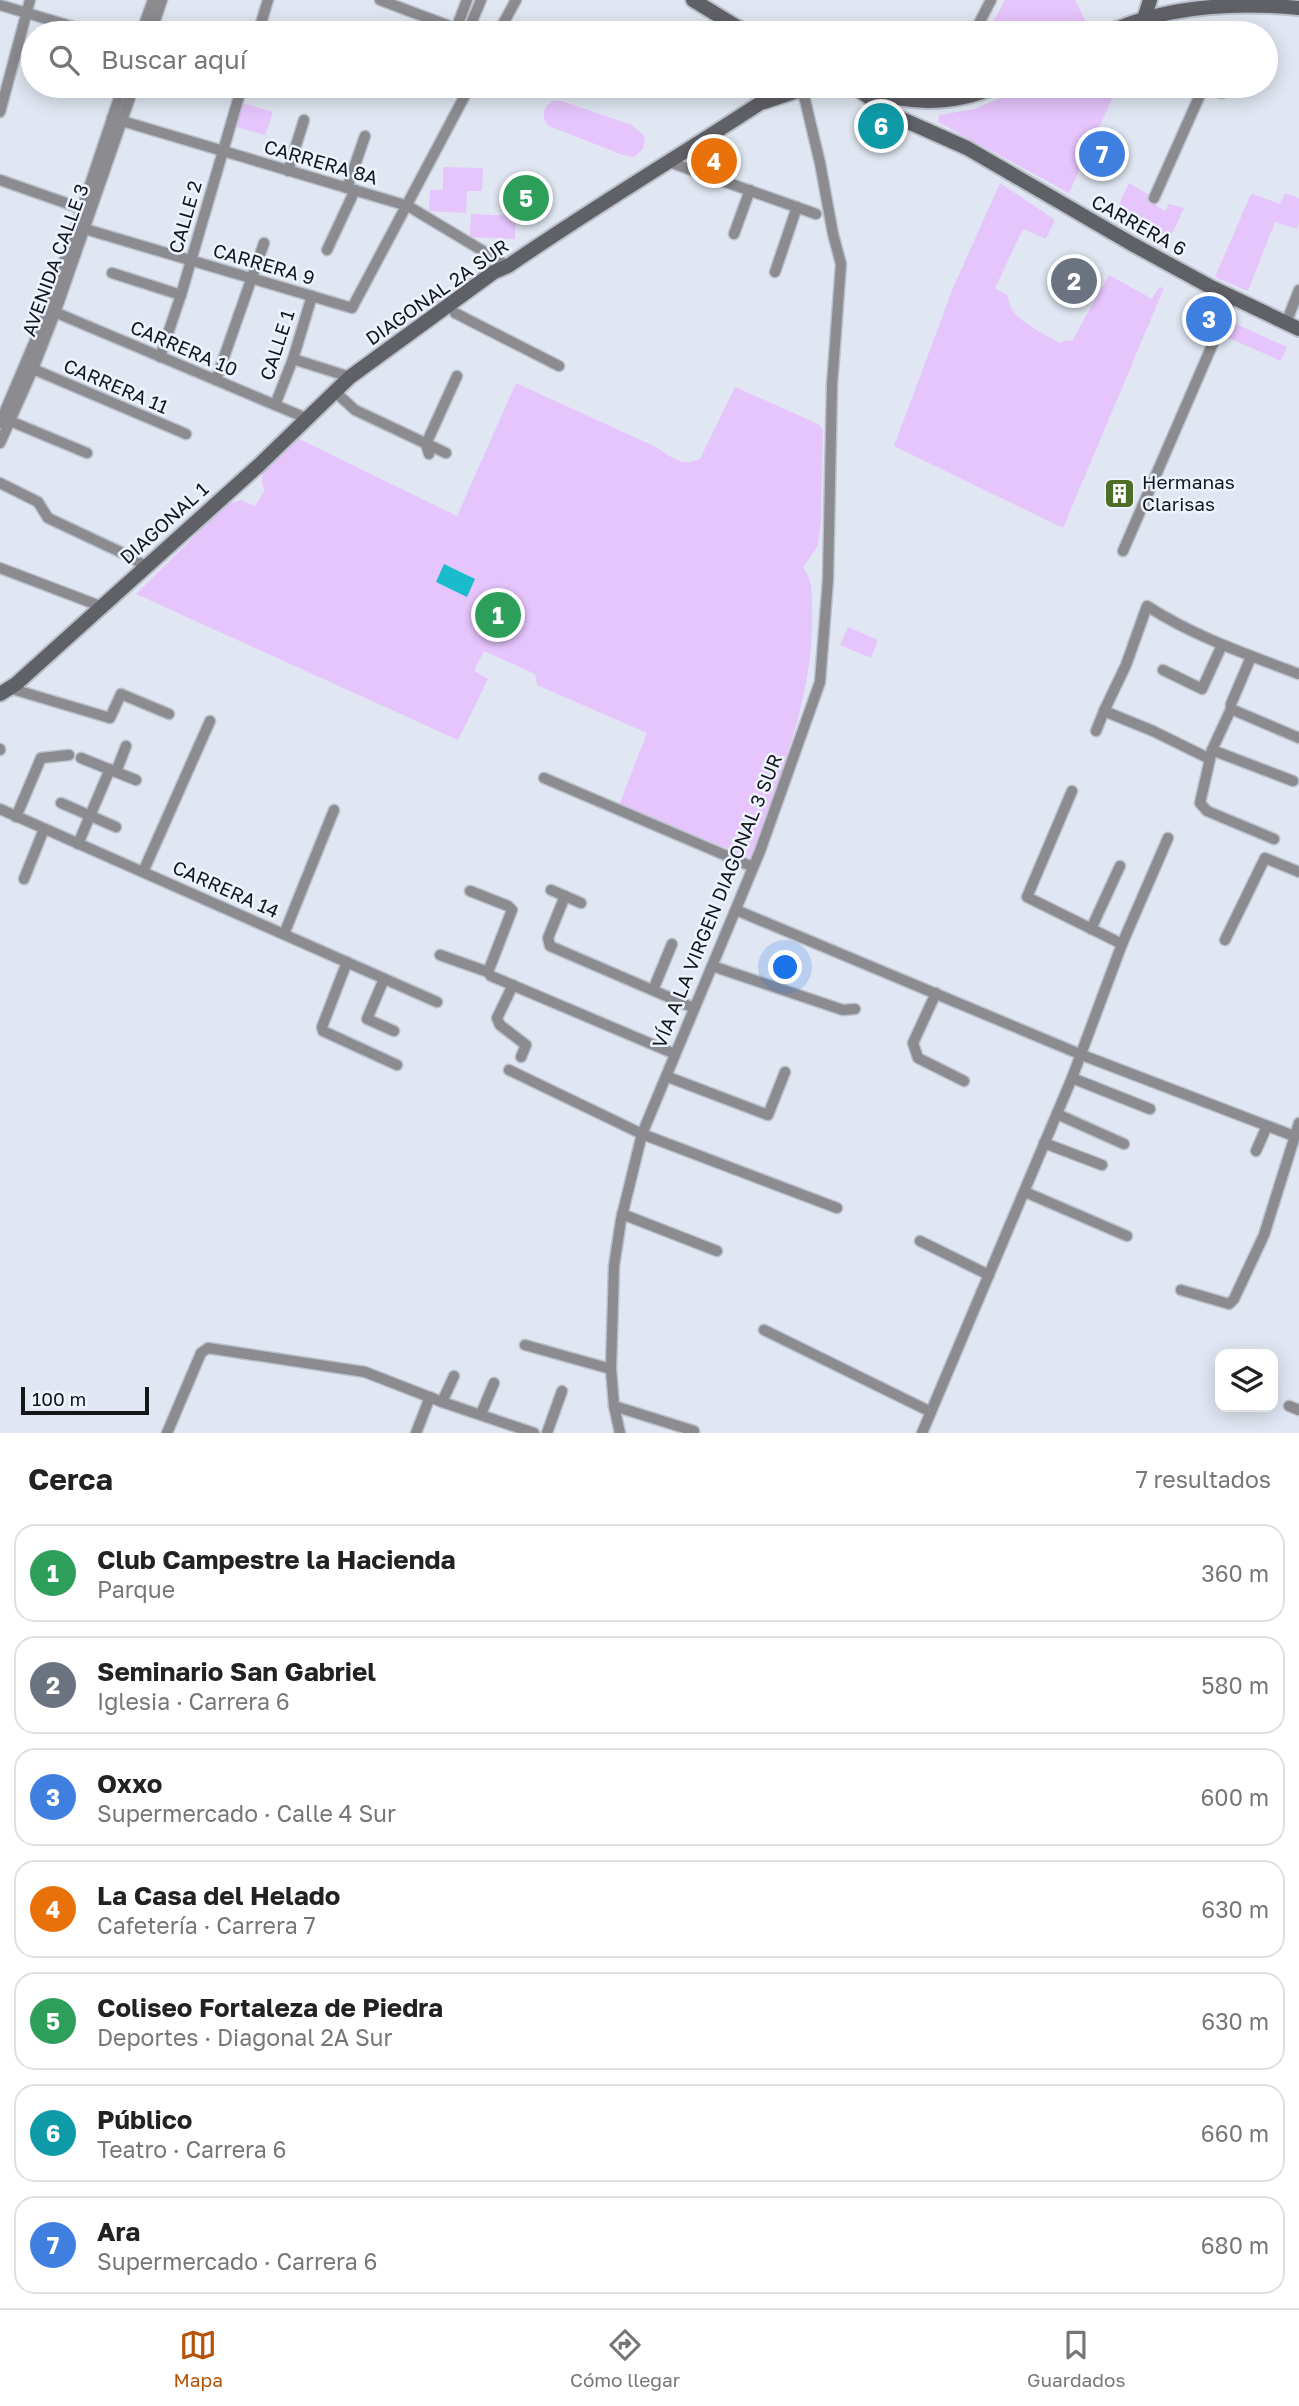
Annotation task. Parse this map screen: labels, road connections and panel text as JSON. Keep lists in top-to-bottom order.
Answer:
{
  "streets": {
    "main road": ["CARRERA 6", "DIAGONAL 2A SUR", "DIAGONAL 1"],
    "street": [
      "CARRERA 8A",
      "CALLE 2",
      "AVENIDA CALLE 3",
      "CARRERA 9",
      "CALLE 1",
      "CARRERA 10",
      "CARRERA 11",
      "CARRERA 14",
      "VÍA A LA VIRGEN DIAGONAL 3 SUR"
    ]
  },
  "crossings": [
    ["CARRERA 8A", "CALLE 2"],
    ["CARRERA 8A", "AVENIDA CALLE 3"],
    ["CARRERA 8A", "CARRERA 9"],
    ["CARRERA 8A", "DIAGONAL 2A SUR"],
    ["CALLE 2", "CARRERA 9"],
    ["CALLE 2", "CARRERA 10"],
    ["AVENIDA CALLE 3", "CARRERA 9"],
    ["AVENIDA CALLE 3", "CARRERA 10"],
    ["AVENIDA CALLE 3", "CARRERA 11"],
    ["CARRERA 9", "CALLE 1"],
    ["DIAGONAL 2A SUR", "DIAGONAL 1"],
    ["CALLE 1", "CARRERA 10"],
    ["CARRERA 10", "DIAGONAL 1"]
  ],
  "places": {
    "building": ["Hermanas Clarisas"]
  },
  "scale_bar": "100 m",
  "page": {
    "search": "Buscar aquí",
    "pins": [
      "6",
      "7",
      "4",
      "5",
      "2",
      "3",
      "1"
    ],
    "scale": "100 m",
    "heading": ["Cerca", "7 resultados"],
    "list": [
      {
        "mark": "1",
        "name": "Club Campestre la Hacienda",
        "note": "Parque",
        "value": "360 m"
      },
      {
        "mark": "2",
        "name": "Seminario San Gabriel",
        "note": "Iglesia · Carrera 6",
        "value": "580 m"
      },
      {
        "mark": "3",
        "name": "Oxxo",
        "note": "Supermercado · Calle 4 Sur",
        "value": "600 m"
      },
      {
        "mark": "4",
        "name": "La Casa del Helado",
        "note": "Cafetería · Carrera 7",
        "value": "630 m"
      },
      {
        "mark": "5",
        "name": "Coliseo Fortaleza de Piedra",
        "note": "Deportes · Diagonal 2A Sur",
        "value": "630 m"
      },
      {
        "mark": "6",
        "name": "Público",
        "note": "Teatro · Carrera 6",
        "value": "660 m"
      },
      {
        "mark": "7",
        "name": "Ara",
        "note": "Supermercado · Carrera 6",
        "value": "680 m"
      }
    ],
    "nav": ["Mapa", "Cómo llegar", "Guardados"]
  }
}
